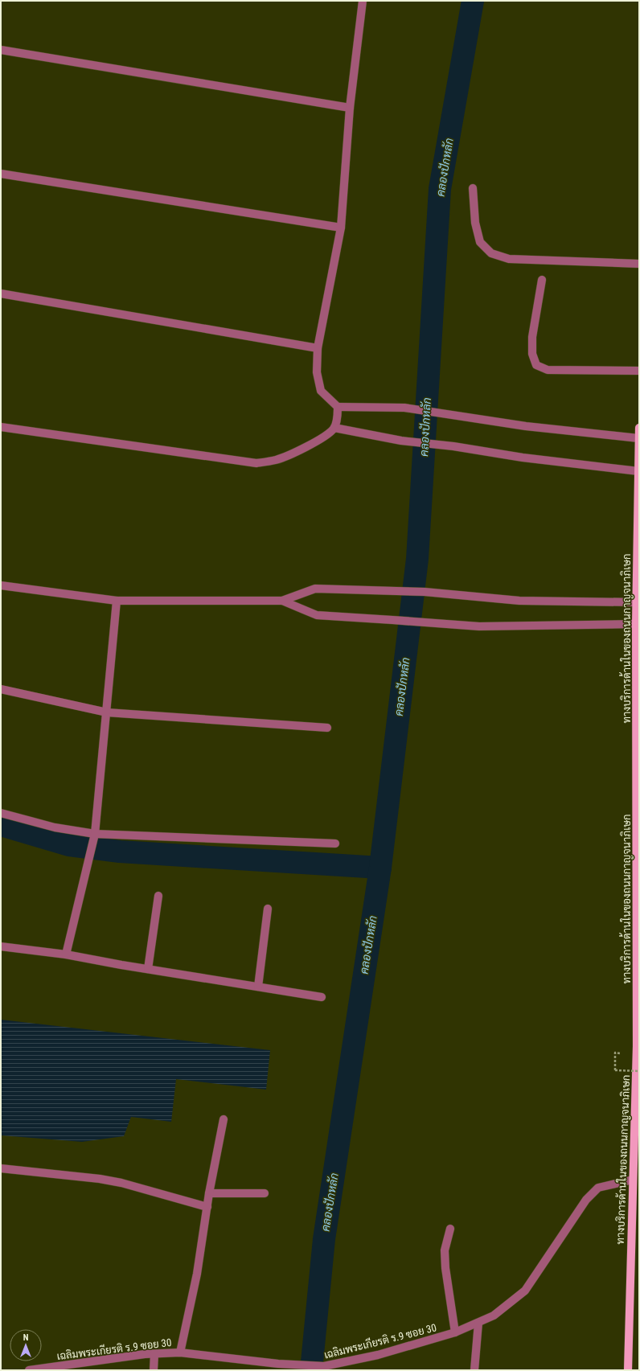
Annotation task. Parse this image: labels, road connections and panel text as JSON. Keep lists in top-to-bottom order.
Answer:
{
  "streets": {
    "main road": ["ทางบริการด้านในของถนนกาญจนาภิเษก"],
    "street": ["เฉลิมพระเกียรติ ร.9 ซอย 30"]
  },
  "crossings": [
    ["ทางบริการด้านในของถนนกาญจนาภิเษก", "เฉลิมพระเกียรติ ร.9 ซอย 30"]
  ],
  "water": ["คลองปักหลัก"],
  "north": "top"
}
